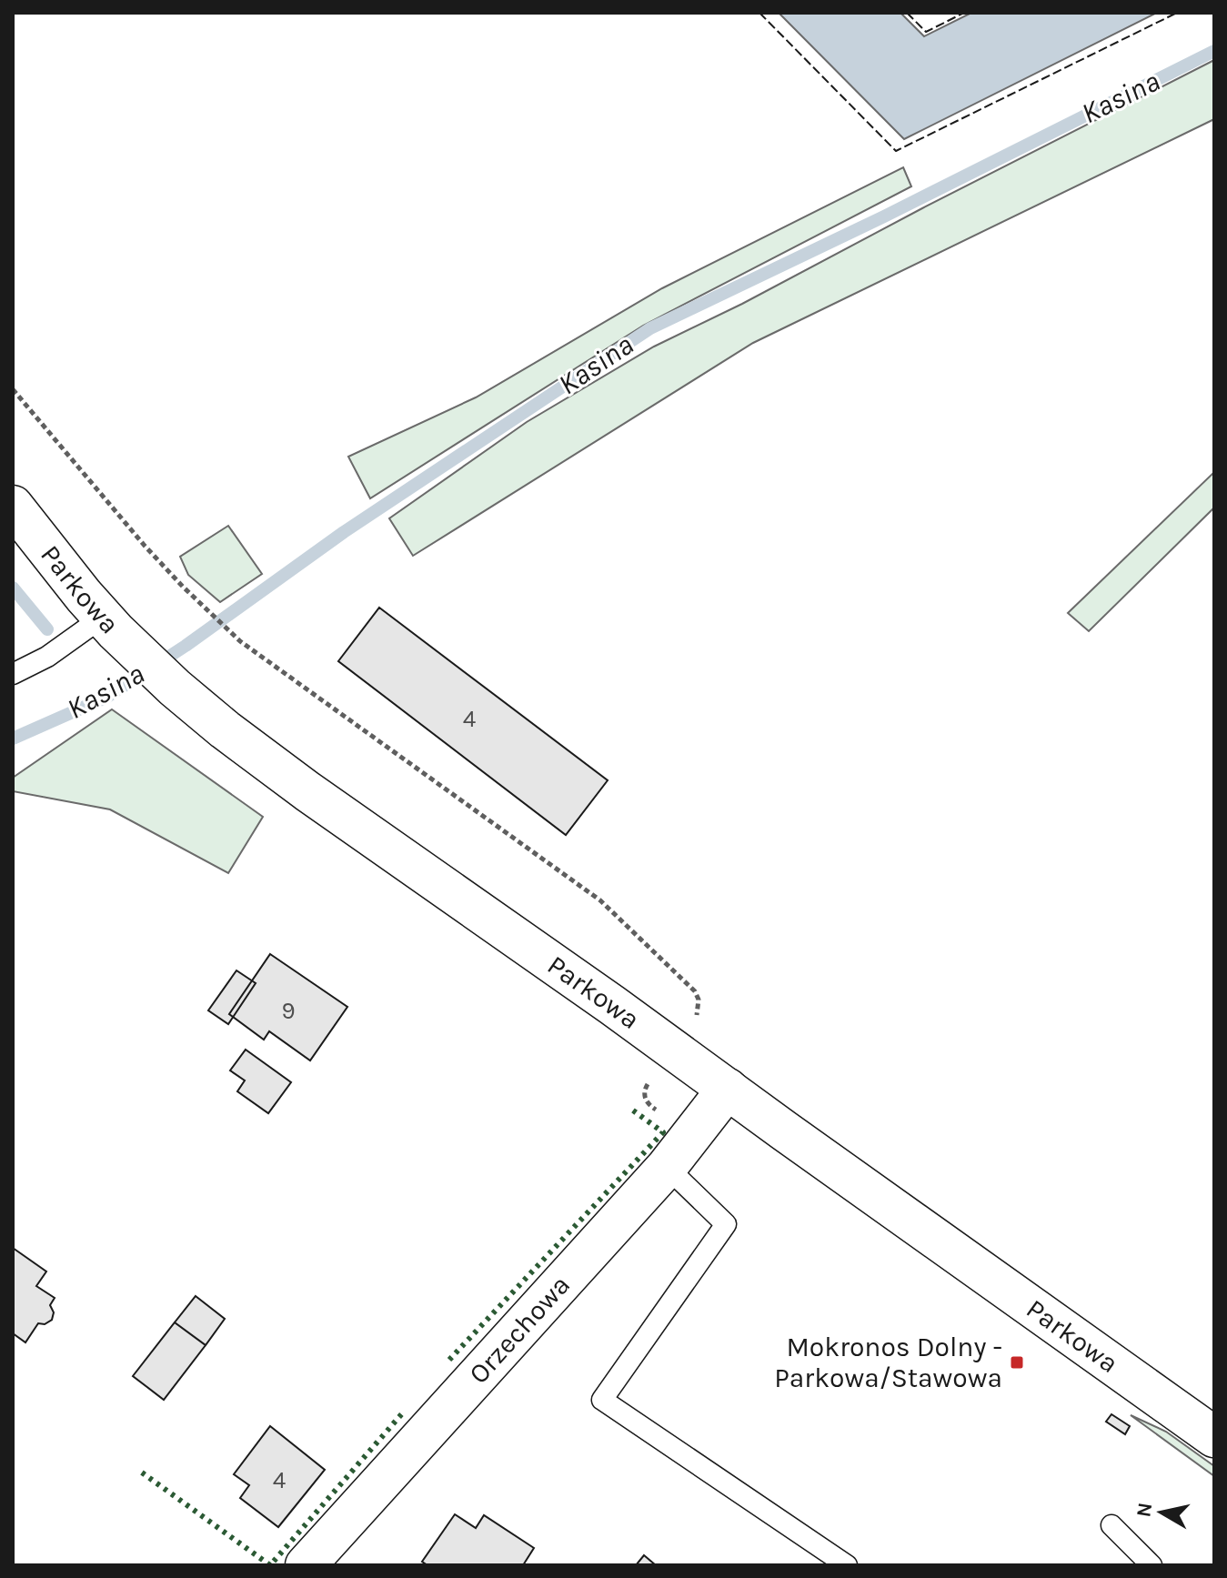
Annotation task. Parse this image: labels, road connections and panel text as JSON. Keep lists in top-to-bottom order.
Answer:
{
  "streets": {
    "main road": ["Parkowa", "Orzechowa"]
  },
  "crossings": [
    ["Parkowa", "Orzechowa"]
  ],
  "water": ["Kasina"],
  "places": {
    "transit": ["Mokronos Dolny - Parkowa/Stawowa"]
  },
  "house_numbers": ["4", "9", "4"],
  "north": "left"
}
